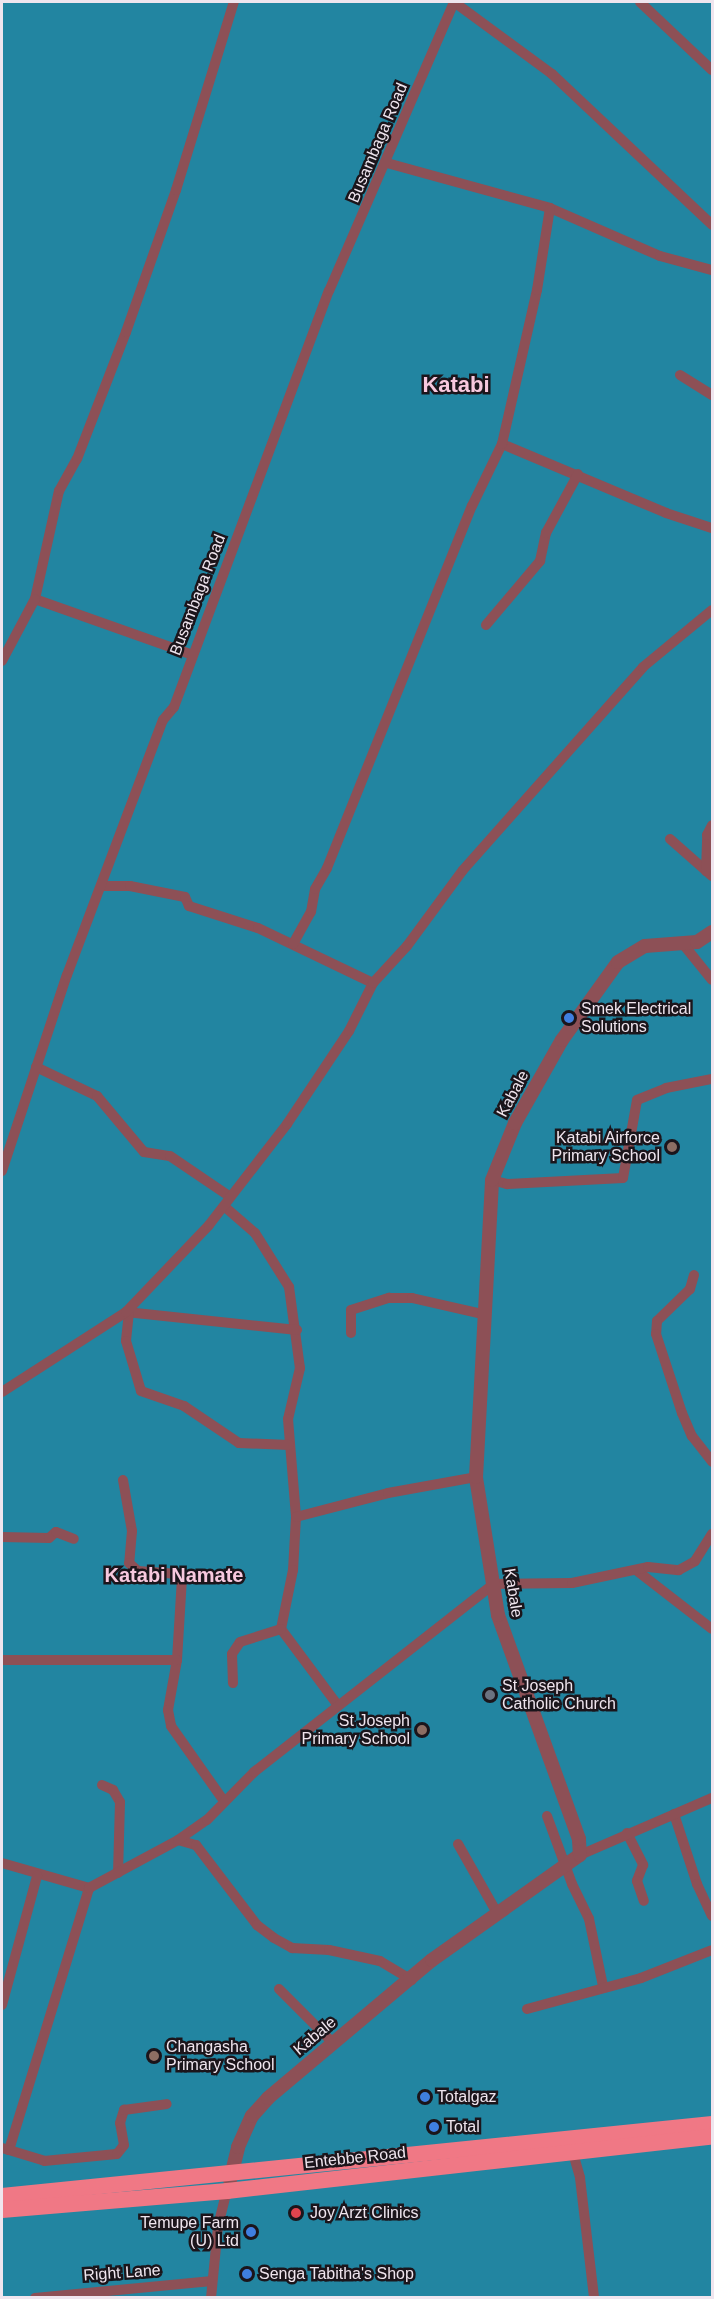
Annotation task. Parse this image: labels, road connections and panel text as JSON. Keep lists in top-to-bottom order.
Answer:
{
  "streets": {
    "highway": ["Entebbe Road"],
    "street": ["Busambaga Road", "Kabale", "Right Lane"]
  },
  "crossings": [
    ["Kabale", "Entebbe Road"]
  ],
  "districts": ["Katabi", "Katabi Namate"],
  "places": [
    "Smek Electrical Solutions",
    "Katabi Airforce Primary School",
    "St Joseph Catholic Church",
    "St Joseph Primary School",
    "Changasha Primary School",
    "Totalgaz",
    "Total",
    "Joy Arzt Clinics",
    "Temupe Farm (U) Ltd",
    "Senga Tabitha's Shop"
  ]
}
